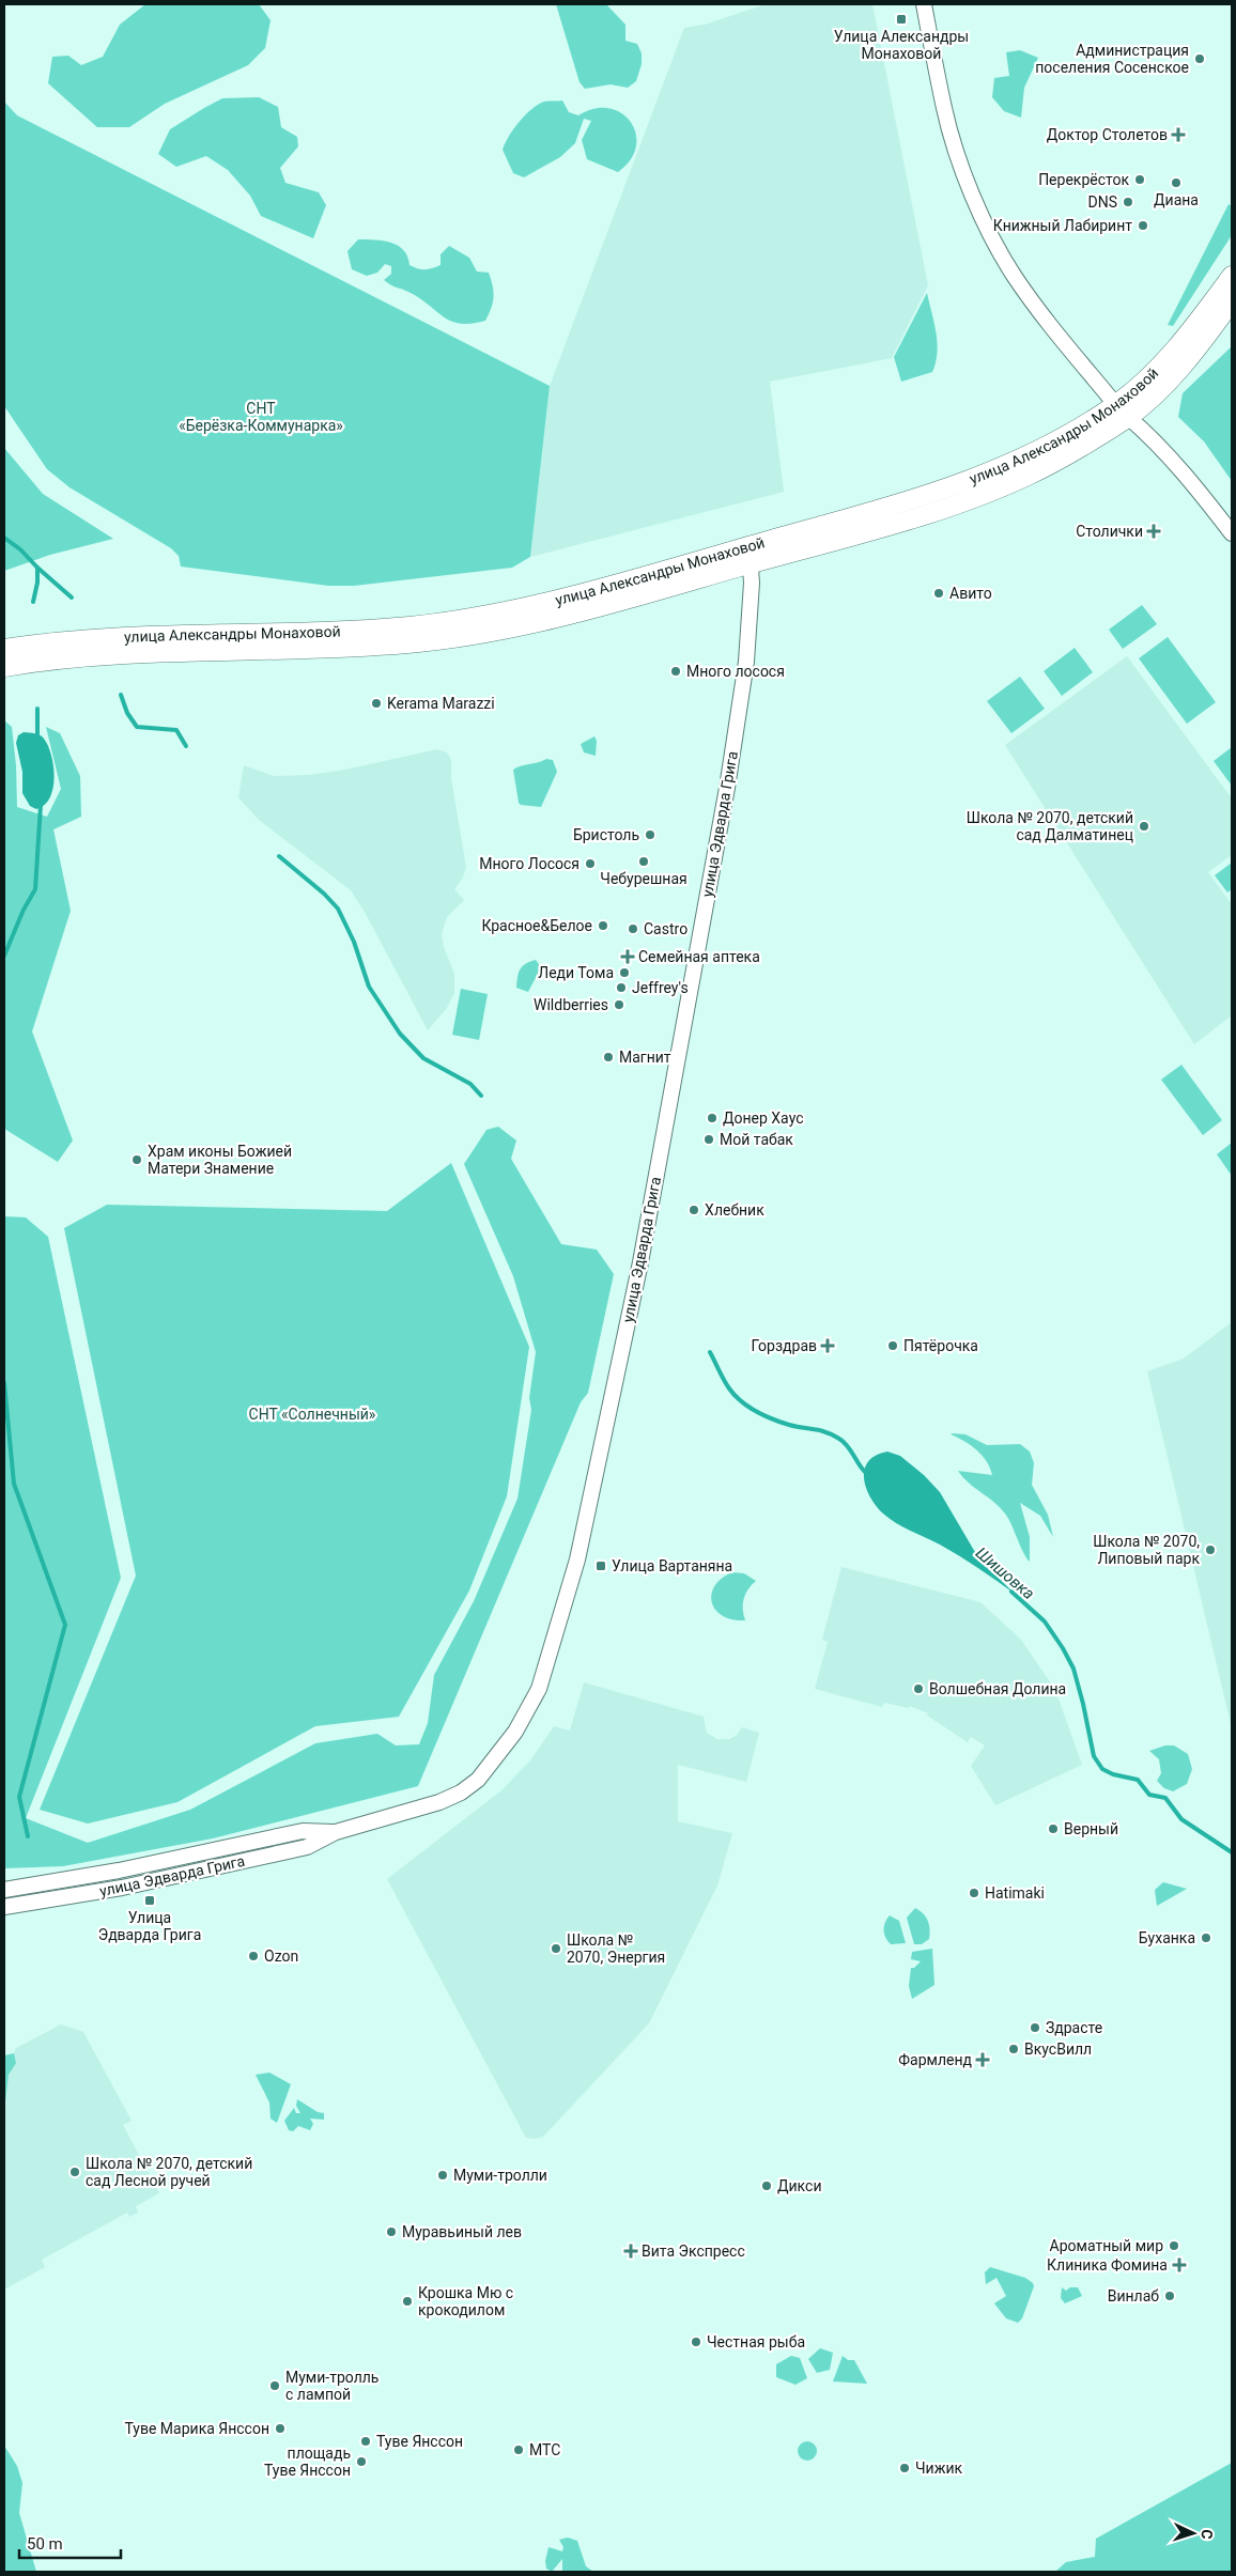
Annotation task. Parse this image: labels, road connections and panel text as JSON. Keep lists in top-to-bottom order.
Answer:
{
  "streets": {
    "main road": ["улица Александры Монаховой"],
    "street": ["улица Эдварда Грига"]
  },
  "crossings": [
    ["улица Александры Монаховой", "улица Эдварда Грига"]
  ],
  "water": ["Шишовка"],
  "parks": ["СНТ «Берёзка-Коммунарка»", "СНТ «Солнечный»"],
  "places": {
    "transit": ["Улица Александры Монаховой", "Улица Вартаняна", "Улица Эдварда Грига"],
    "other": [
      "Администрация поселения Сосенское",
      "Перекрёсток",
      "Диана",
      "DNS",
      "Книжный Лабиринт",
      "Авито",
      "Много лосося",
      "Kerama Marazzi",
      "Школа № 2070, детский сад Далматинец",
      "Бристоль",
      "Чебурешная",
      "Много Лосося",
      "Красное&Белое",
      "Castro",
      "Леди Тома",
      "Jeffrey's",
      "Wildberries",
      "Магнит",
      "Донер Хаус",
      "Мой табак",
      "Храм иконы Божией Матери Знамение",
      "Хлебник",
      "Пятёрочка",
      "Школа № 2070, Липовый парк",
      "Волшебная Долина",
      "Верный",
      "Hatimaki",
      "Буханка",
      "Школа № 2070, Энергия",
      "Ozon",
      "Здрасте",
      "ВкусВилл",
      "Школа № 2070, детский сад Лесной ручей",
      "Муми-тролли",
      "Дикси",
      "Муравьиный лев",
      "Ароматный мир",
      "Винлаб",
      "Крошка Мю с крокодилом",
      "Честная рыба",
      "Муми-тролль с лампой",
      "Туве Марика Янссон",
      "Туве Янссон",
      "МТС",
      "площадь Туве Янссон",
      "Чижик"
    ],
    "health": [
      "Доктор Столетов",
      "Столички",
      "Семейная аптека",
      "Горздрав",
      "Фармленд",
      "Вита Экспресс",
      "Клиника Фомина"
    ]
  },
  "scale_bar": "50 m",
  "north": "right"
}
